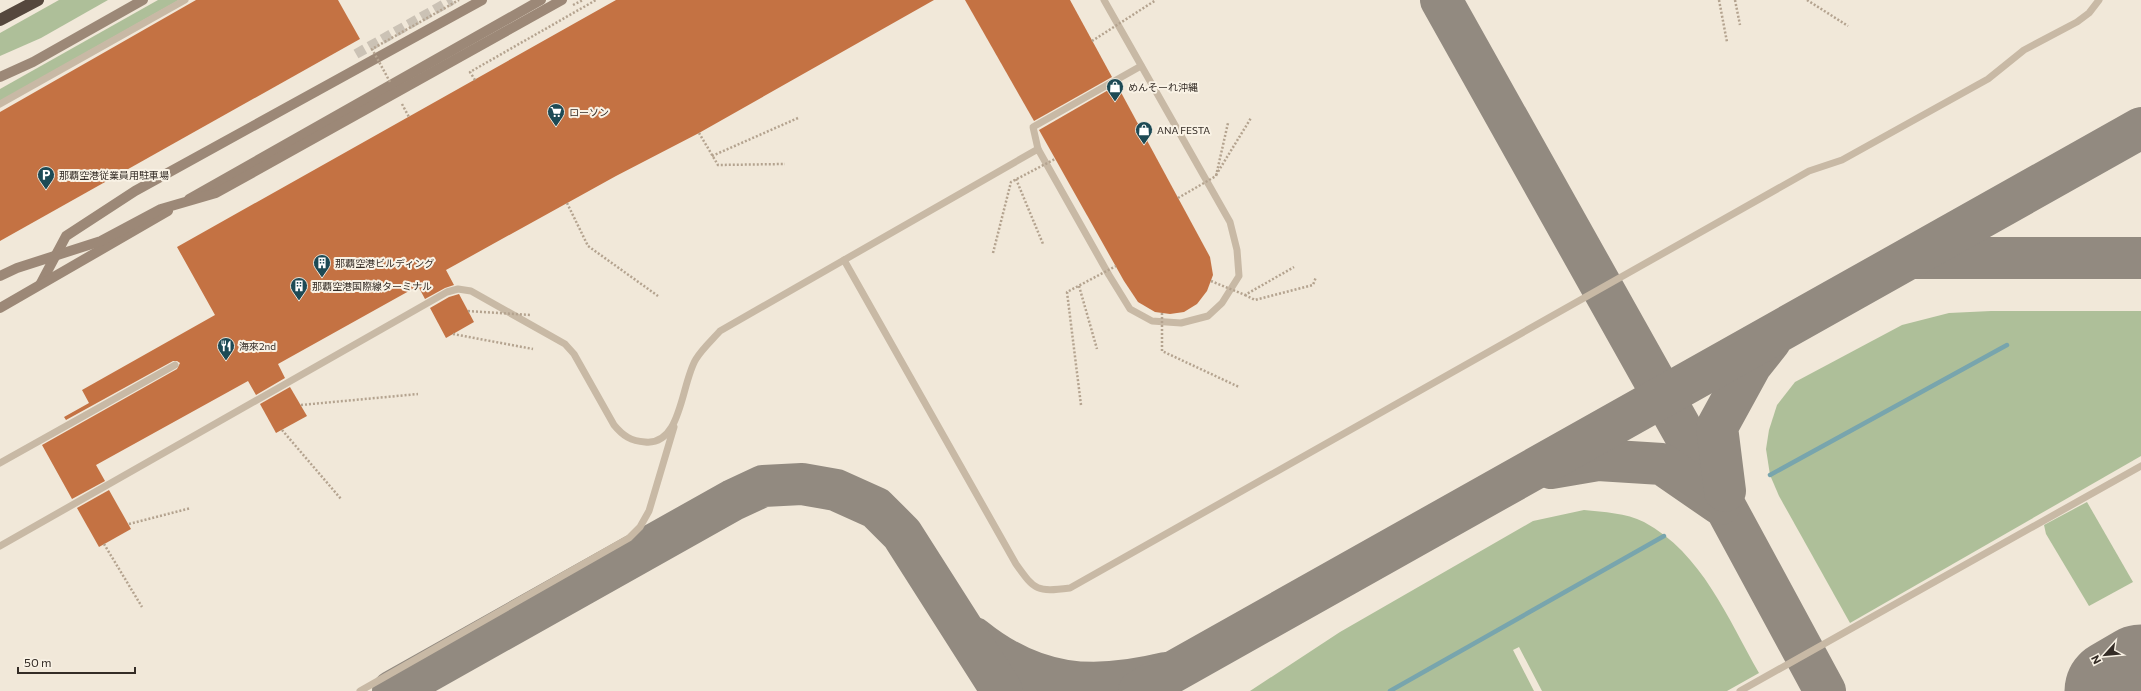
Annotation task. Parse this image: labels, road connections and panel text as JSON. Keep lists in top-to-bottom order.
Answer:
{
  "places": {
    "shop": ["めんそーれ沖縄", "ANA FESTA"],
    "supermarket": ["ローソン"],
    "parking": ["那覇空港従業員用駐車場"],
    "building": ["那覇空港ビルディング", "那覇空港国際線ターミナル"],
    "restaurant": ["海來2nd"]
  },
  "scale_bar": "50 m",
  "north": "bottom left"
}
